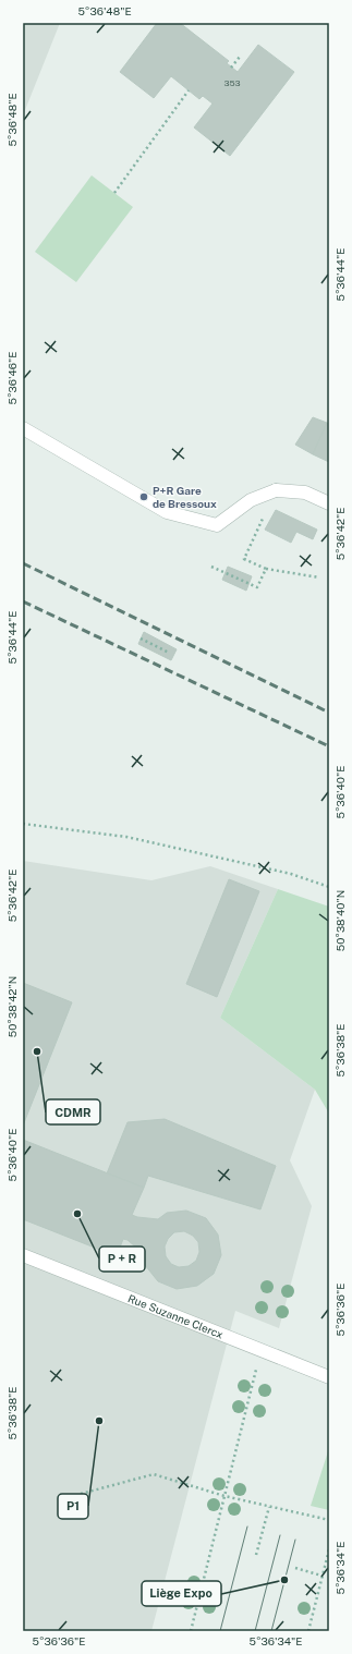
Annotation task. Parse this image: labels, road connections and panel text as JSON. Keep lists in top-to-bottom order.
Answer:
{
  "streets": {
    "street": ["Rue Suzanne Clercx"]
  },
  "places": [
    "P+R Gare de Bressoux",
    "CDMR",
    "P + R",
    "P1",
    "Liège Expo"
  ],
  "house_numbers": ["353"],
  "coordinates": [
    "5°36'48\"E",
    "5°36'44\"E",
    "5°36'46\"E",
    "5°36'42\"E",
    "5°36'40\"E",
    "50°38'40\"N",
    "50°38'42\"N",
    "5°36'38\"E",
    "5°36'36\"E",
    "5°36'34\"E"
  ]
}
